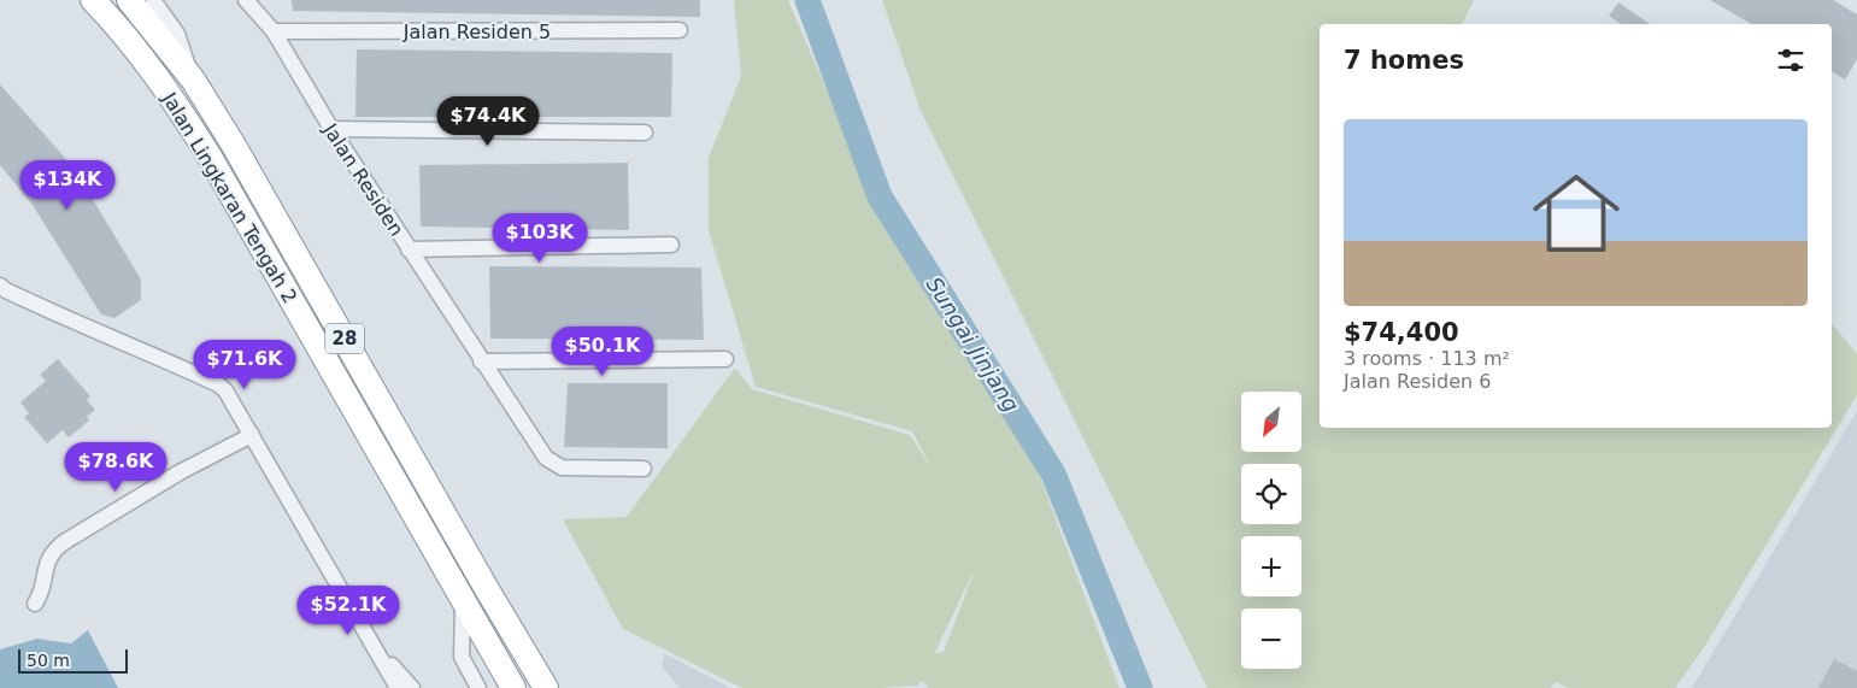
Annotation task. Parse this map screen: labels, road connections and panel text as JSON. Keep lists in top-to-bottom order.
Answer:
{
  "streets": {
    "highway": ["Jalan Lingkaran Tengah 2", "28"],
    "street": ["Jalan Residen 5", "Jalan Residen"]
  },
  "crossings": [
    ["Jalan Residen 5", "Jalan Residen"]
  ],
  "water": ["Sungai Jinjang"],
  "scale_bar": "50 m",
  "north": "bottom left",
  "page": {
    "heading": "7 homes",
    "price": [
      "$74.4K",
      "$134K",
      "$103K",
      "$50.1K",
      "$71.6K",
      "$78.6K",
      "$52.1K"
    ],
    "list": [
      {
        "name": "$74,400",
        "note": "3 rooms · 113 m² · Jalan Residen 6"
      }
    ],
    "map_buttons": ["+", "−"],
    "scale": "50 m"
  }
}
